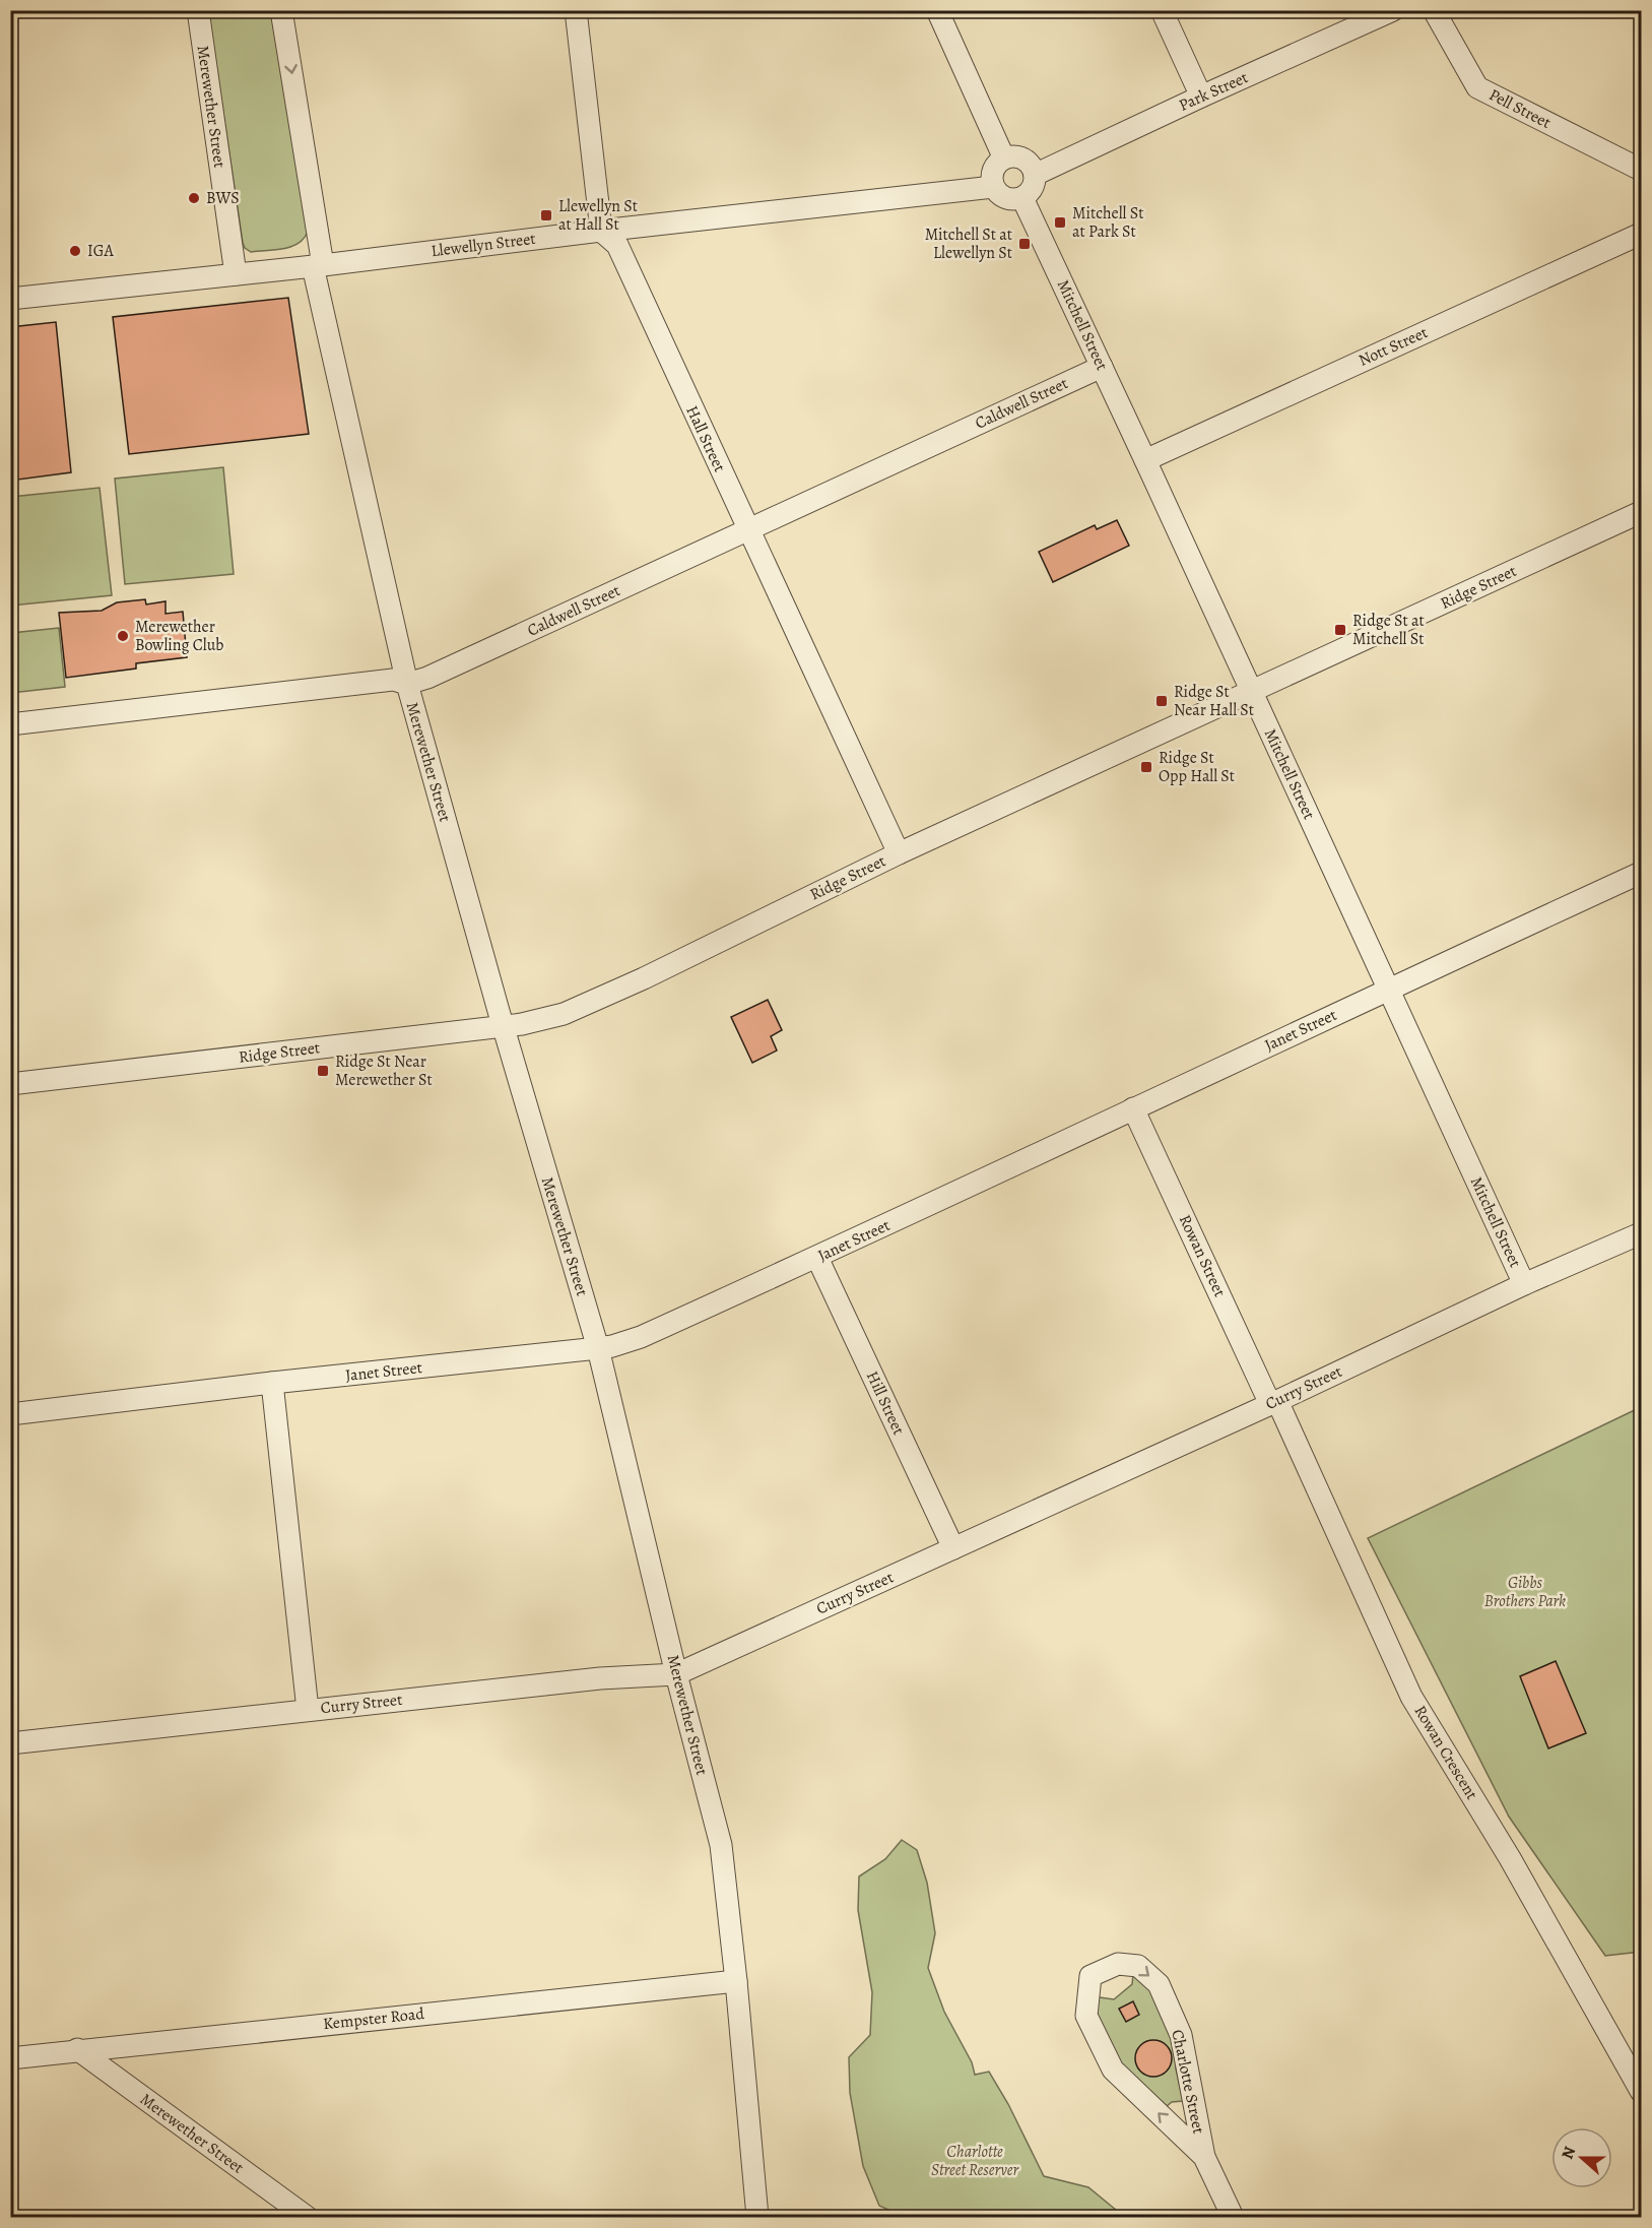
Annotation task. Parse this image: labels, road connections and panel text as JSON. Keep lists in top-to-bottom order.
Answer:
{
  "streets": {
    "street": [
      "Park Street",
      "Merewether Street",
      "Pell Street",
      "Llewellyn Street",
      "Mitchell Street",
      "Nott Street",
      "Caldwell Street",
      "Hall Street",
      "Ridge Street",
      "Janet Street",
      "Rowan Street",
      "Curry Street",
      "Hill Street",
      "Rowan Crescent",
      "Kempster Road",
      "Charlotte Street"
    ]
  },
  "crossings": [
    ["Park Street", "Llewellyn Street"],
    ["Park Street", "Mitchell Street"],
    ["Merewether Street", "Llewellyn Street"],
    ["Merewether Street", "Caldwell Street"],
    ["Merewether Street", "Ridge Street"],
    ["Merewether Street", "Janet Street"],
    ["Merewether Street", "Curry Street"],
    ["Merewether Street", "Kempster Road"],
    ["Llewellyn Street", "Mitchell Street"],
    ["Llewellyn Street", "Hall Street"],
    ["Mitchell Street", "Nott Street"],
    ["Mitchell Street", "Caldwell Street"],
    ["Mitchell Street", "Ridge Street"],
    ["Mitchell Street", "Janet Street"],
    ["Mitchell Street", "Curry Street"],
    ["Caldwell Street", "Hall Street"],
    ["Hall Street", "Ridge Street"],
    ["Janet Street", "Rowan Street"],
    ["Janet Street", "Hill Street"],
    ["Rowan Street", "Curry Street"],
    ["Rowan Street", "Rowan Crescent"],
    ["Curry Street", "Hill Street"],
    ["Curry Street", "Rowan Crescent"]
  ],
  "parks": ["Gibbs Brothers Park", "Charlotte Street Reserver"],
  "places": {
    "other": ["BWS", "IGA", "Merewether Bowling Club"],
    "transit": [
      "Llewellyn St at Hall St",
      "Mitchell St at Park St",
      "Mitchell St at Llewellyn St",
      "Ridge St at Mitchell St",
      "Ridge St Near Hall St",
      "Ridge St Opp Hall St",
      "Ridge St Near Merewether St"
    ]
  },
  "north": "left"
}
